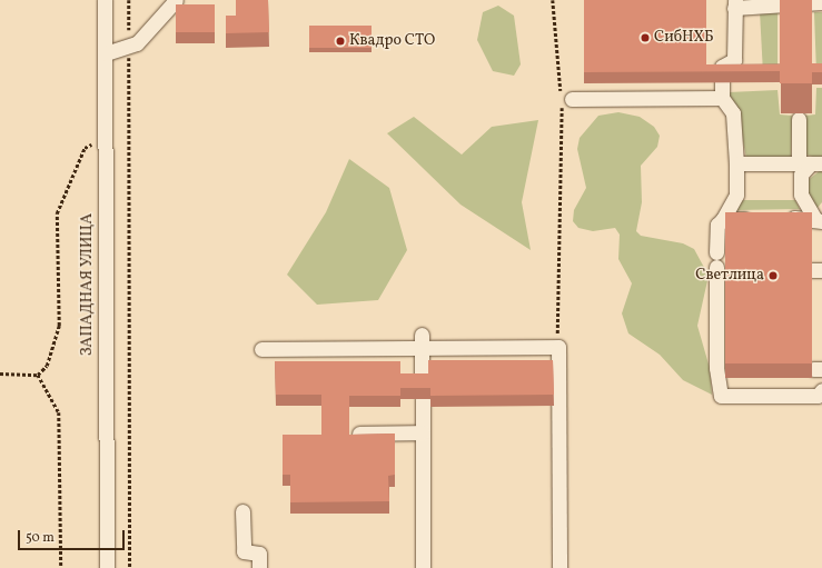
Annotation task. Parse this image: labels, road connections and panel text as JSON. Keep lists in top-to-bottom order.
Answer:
{
  "streets": {
    "street": ["ЗАПАДНАЯ УЛИЦА"]
  },
  "places": ["СибНХБ", "Квадро СТО", "Светлица"],
  "scale_bar": "50 m"
}
